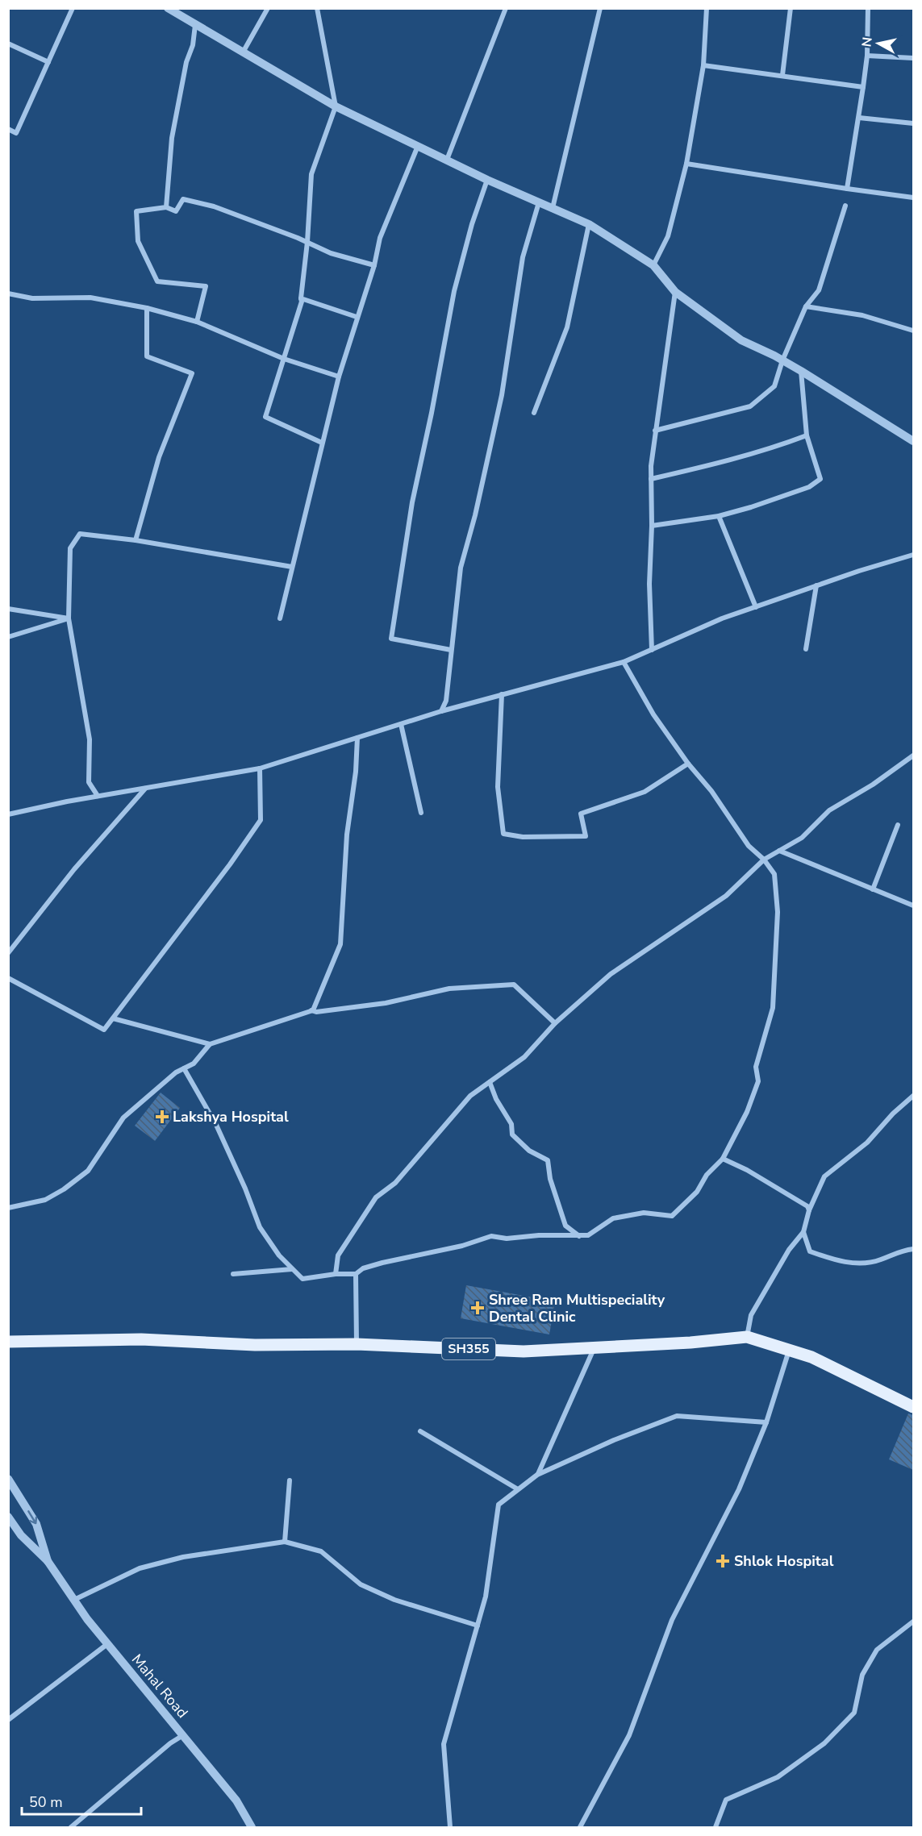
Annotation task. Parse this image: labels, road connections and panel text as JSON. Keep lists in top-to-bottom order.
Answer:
{
  "streets": {
    "main road": ["SH355"],
    "street": ["Mahal Road"]
  },
  "places": {
    "health": ["Lakshya Hospital", "Shree Ram Multispeciality Dental Clinic", "Shlok Hospital"]
  },
  "scale_bar": "50 m",
  "north": "left"
}
